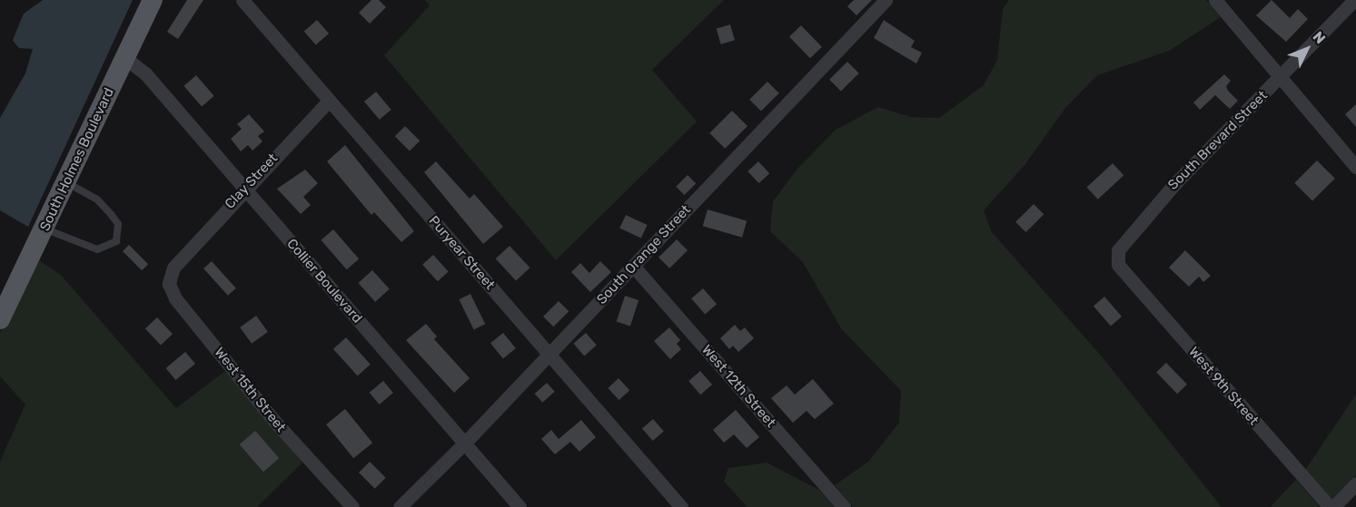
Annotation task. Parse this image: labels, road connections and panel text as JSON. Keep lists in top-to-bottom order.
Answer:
{
  "streets": {
    "main road": ["South Holmes Boulevard"],
    "street": [
      "South Brevard Street",
      "Clay Street",
      "Puryear Street",
      "South Orange Street",
      "Collier Boulevard",
      "West 12th Street",
      "West 9th Street",
      "West 15th Street"
    ]
  },
  "crossings": [
    ["South Brevard Street", "West 9th Street"],
    ["South Holmes Boulevard", "Collier Boulevard"],
    ["Clay Street", "Puryear Street"],
    ["Clay Street", "Collier Boulevard"],
    ["Clay Street", "West 15th Street"],
    ["Puryear Street", "South Orange Street"],
    ["South Orange Street", "Collier Boulevard"],
    ["South Orange Street", "West 12th Street"]
  ],
  "north": "top right"
}
